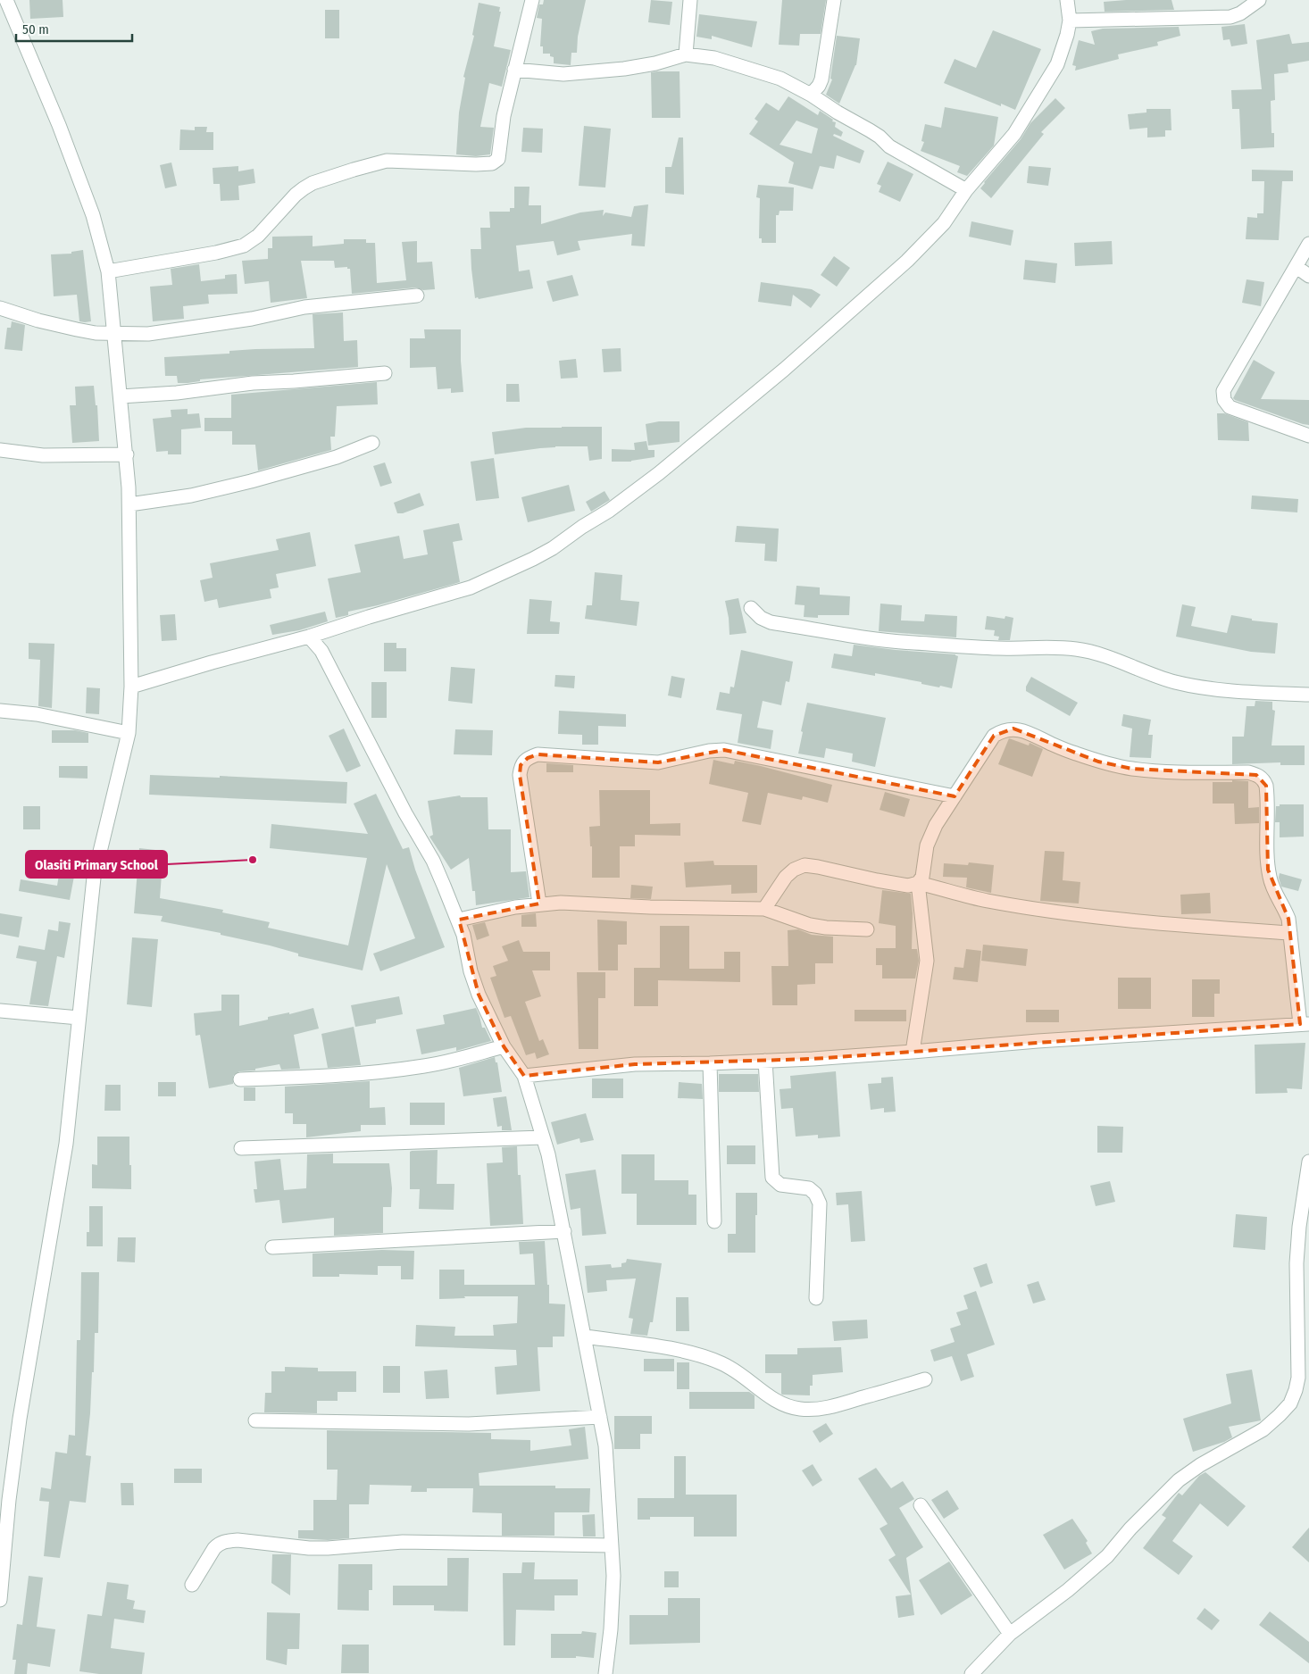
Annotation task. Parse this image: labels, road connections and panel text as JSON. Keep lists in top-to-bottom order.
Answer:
{
  "places": ["Olasiti Primary School"],
  "scale_bar": "50 m"
}
